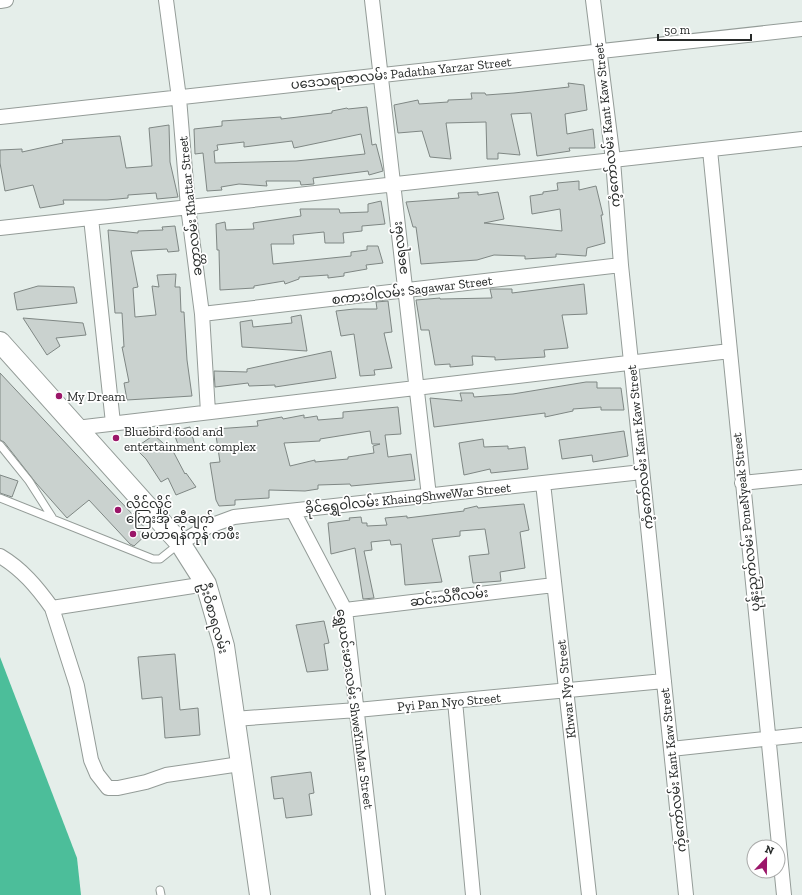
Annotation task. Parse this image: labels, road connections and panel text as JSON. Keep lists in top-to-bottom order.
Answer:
{
  "streets": {
    "main road": ["ဦးဝိစာရလမ်း"],
    "street": [
      "ပဒေသရာဇာလမ်း Padatha Yarzar Street",
      "ကံ့ကော်လမ်း Kant Kaw Street",
      "ခတ္တာလမ်း Khattar Street",
      "ခရေလမ်း",
      "စကားဝါလမ်း Sagawar Street",
      "ခိုင်ရွှေဝါလမ်း KhaingShweWar Street",
      "ပုန်းညှက်လမ်း PoneNyeak Street",
      "ဆင်းသိင်္ဂီလမ်း",
      "Khwar Nyo Street",
      "Pyi Pan Nyo Street",
      "ရွှေယင်းမားလမ်း ShweYinMar Street"
    ]
  },
  "crossings": [
    ["ပဒေသရာဇာလမ်း Padatha Yarzar Street", "ကံ့ကော်လမ်း Kant Kaw Street"],
    ["ပဒေသရာဇာလမ်း Padatha Yarzar Street", "ခတ္တာလမ်း Khattar Street"],
    ["ပဒေသရာဇာလမ်း Padatha Yarzar Street", "ခရေလမ်း"],
    ["ကံ့ကော်လမ်း Kant Kaw Street", "စကားဝါလမ်း Sagawar Street"],
    ["ကံ့ကော်လမ်း Kant Kaw Street", "ခိုင်ရွှေဝါလမ်း KhaingShweWar Street"],
    ["ကံ့ကော်လမ်း Kant Kaw Street", "Pyi Pan Nyo Street"],
    ["ခတ္တာလမ်း Khattar Street", "စကားဝါလမ်း Sagawar Street"],
    ["ခရေလမ်း", "စကားဝါလမ်း Sagawar Street"],
    ["ခရေလမ်း", "ခိုင်ရွှေဝါလမ်း KhaingShweWar Street"],
    ["ခိုင်ရွှေဝါလမ်း KhaingShweWar Street", "ဦးဝိစာရလမ်း"],
    ["ခိုင်ရွှေဝါလမ်း KhaingShweWar Street", "Khwar Nyo Street"],
    ["ခိုင်ရွှေဝါလမ်း KhaingShweWar Street", "ရွှေယင်းမားလမ်း ShweYinMar Street"],
    ["ဆင်းသိင်္ဂီလမ်း", "Khwar Nyo Street"],
    ["ဆင်းသိင်္ဂီလမ်း", "ရွှေယင်းမားလမ်း ShweYinMar Street"],
    ["ဦးဝိစာရလမ်း", "Pyi Pan Nyo Street"],
    ["Khwar Nyo Street", "Pyi Pan Nyo Street"],
    ["Pyi Pan Nyo Street", "ရွှေယင်းမားလမ်း ShweYinMar Street"]
  ],
  "places": [
    "My Dream",
    "Bluebird food and entertainment complex",
    "လှိုင်လှိုင် ကြေးအို ဆီချက်",
    "မဟာရန်ကုန် ကဖီး"
  ],
  "scale_bar": "50 m",
  "north": "top"
}
